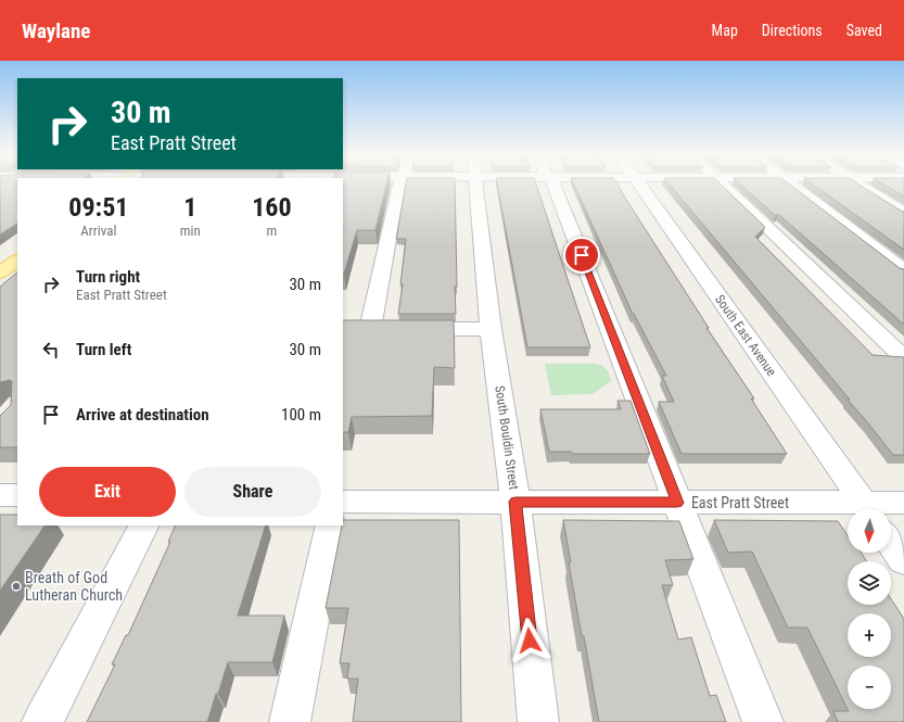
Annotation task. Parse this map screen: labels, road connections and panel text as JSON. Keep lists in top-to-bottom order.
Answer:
{
  "streets": {
    "street": ["South East Avenue", "South Bouldin Street", "East Pratt Street"]
  },
  "crossings": [
    ["South East Avenue", "East Pratt Street"],
    ["South Bouldin Street", "East Pratt Street"]
  ],
  "places": ["Breath of God Lutheran Church"],
  "north": "bottom",
  "page": {
    "header": "Waylane",
    "nav": ["Map", "Directions", "Saved"],
    "turn": ["30 m", "East Pratt Street"],
    "eta": [
      "09:51",
      "Arrival",
      "1",
      "min",
      "160",
      "m"
    ],
    "list": [
      {
        "name": "Turn right",
        "note": "East Pratt Street",
        "value": "30 m"
      },
      {
        "name": "Turn left",
        "value": "30 m"
      },
      {
        "name": "Arrive at destination",
        "value": "100 m"
      }
    ],
    "buttons": ["Exit", "Share"],
    "map_buttons": ["+", "−"]
  }
}
